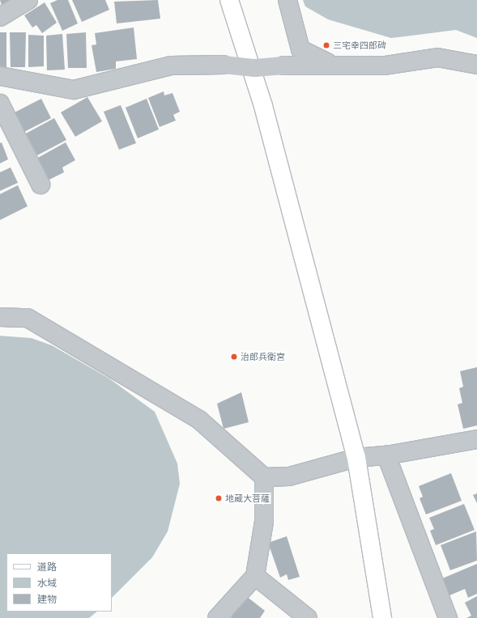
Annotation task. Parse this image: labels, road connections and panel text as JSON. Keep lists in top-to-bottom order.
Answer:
{
  "places": ["三宅幸四郎碑", "治郎兵衛宮", "地蔵大菩薩"],
  "legend": ["道路", "水域", "建物"]
}
